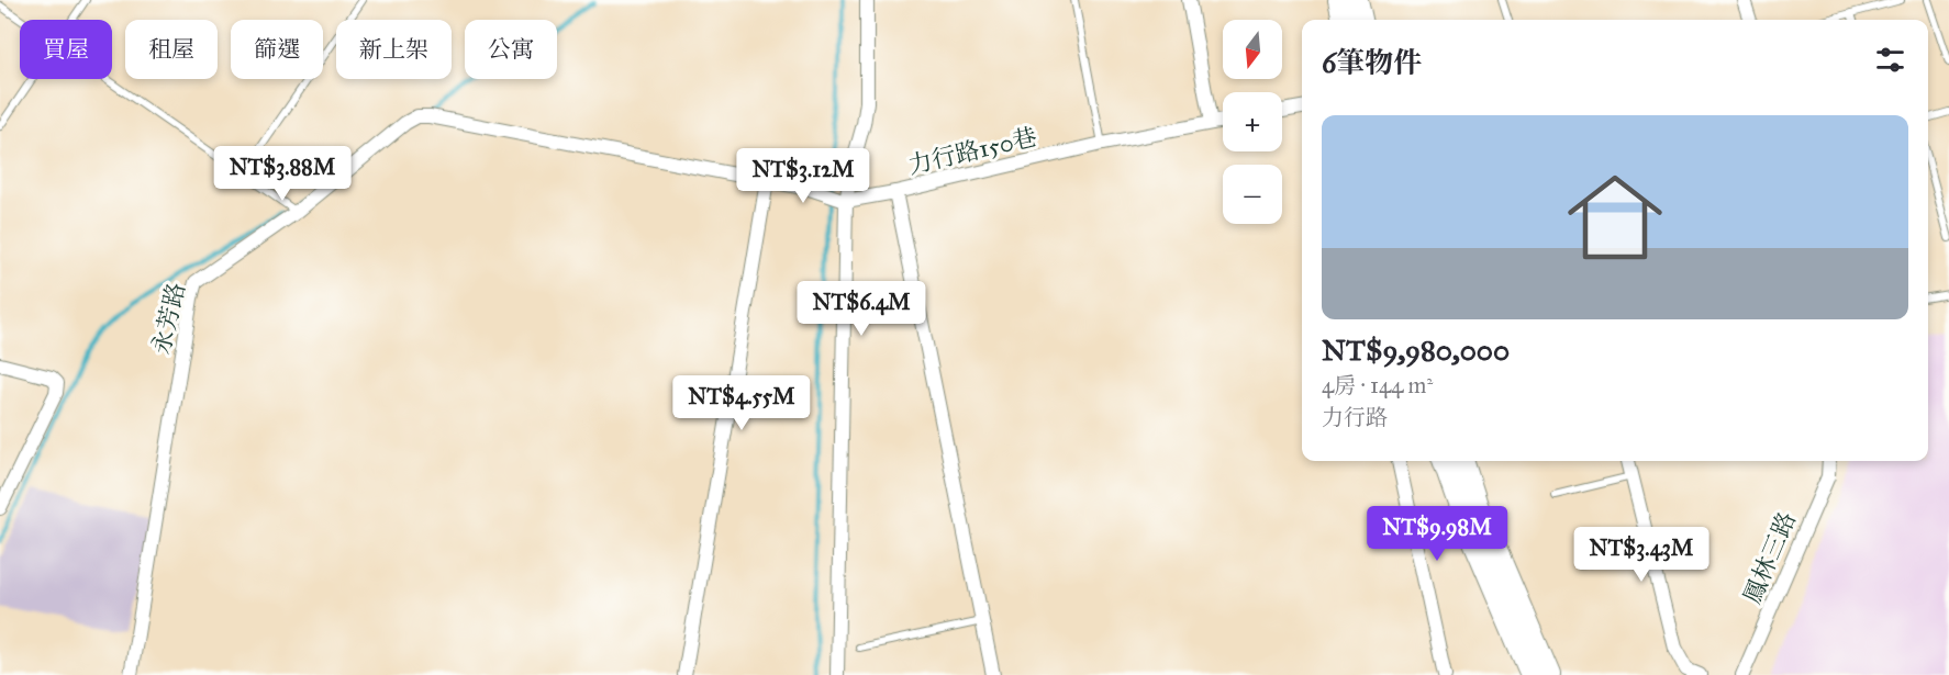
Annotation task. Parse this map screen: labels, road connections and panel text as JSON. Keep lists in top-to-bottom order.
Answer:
{
  "streets": {
    "street": ["力行路150巷", "永芳路", "鳳林三路"]
  },
  "north": "bottom",
  "page": {
    "map_buttons": ["+", "−"],
    "chip": [
      "買屋",
      "租屋",
      "篩選",
      "新上架",
      "公寓"
    ],
    "heading": "6筆物件",
    "list": [
      {
        "name": "NT$9,980,000",
        "note": "4房 · 144 m² · 力行路"
      }
    ],
    "price": [
      "NT$3.88M",
      "NT$3.12M",
      "NT$6.4M",
      "NT$4.55M",
      "NT$9.98M",
      "NT$3.43M"
    ]
  }
}
